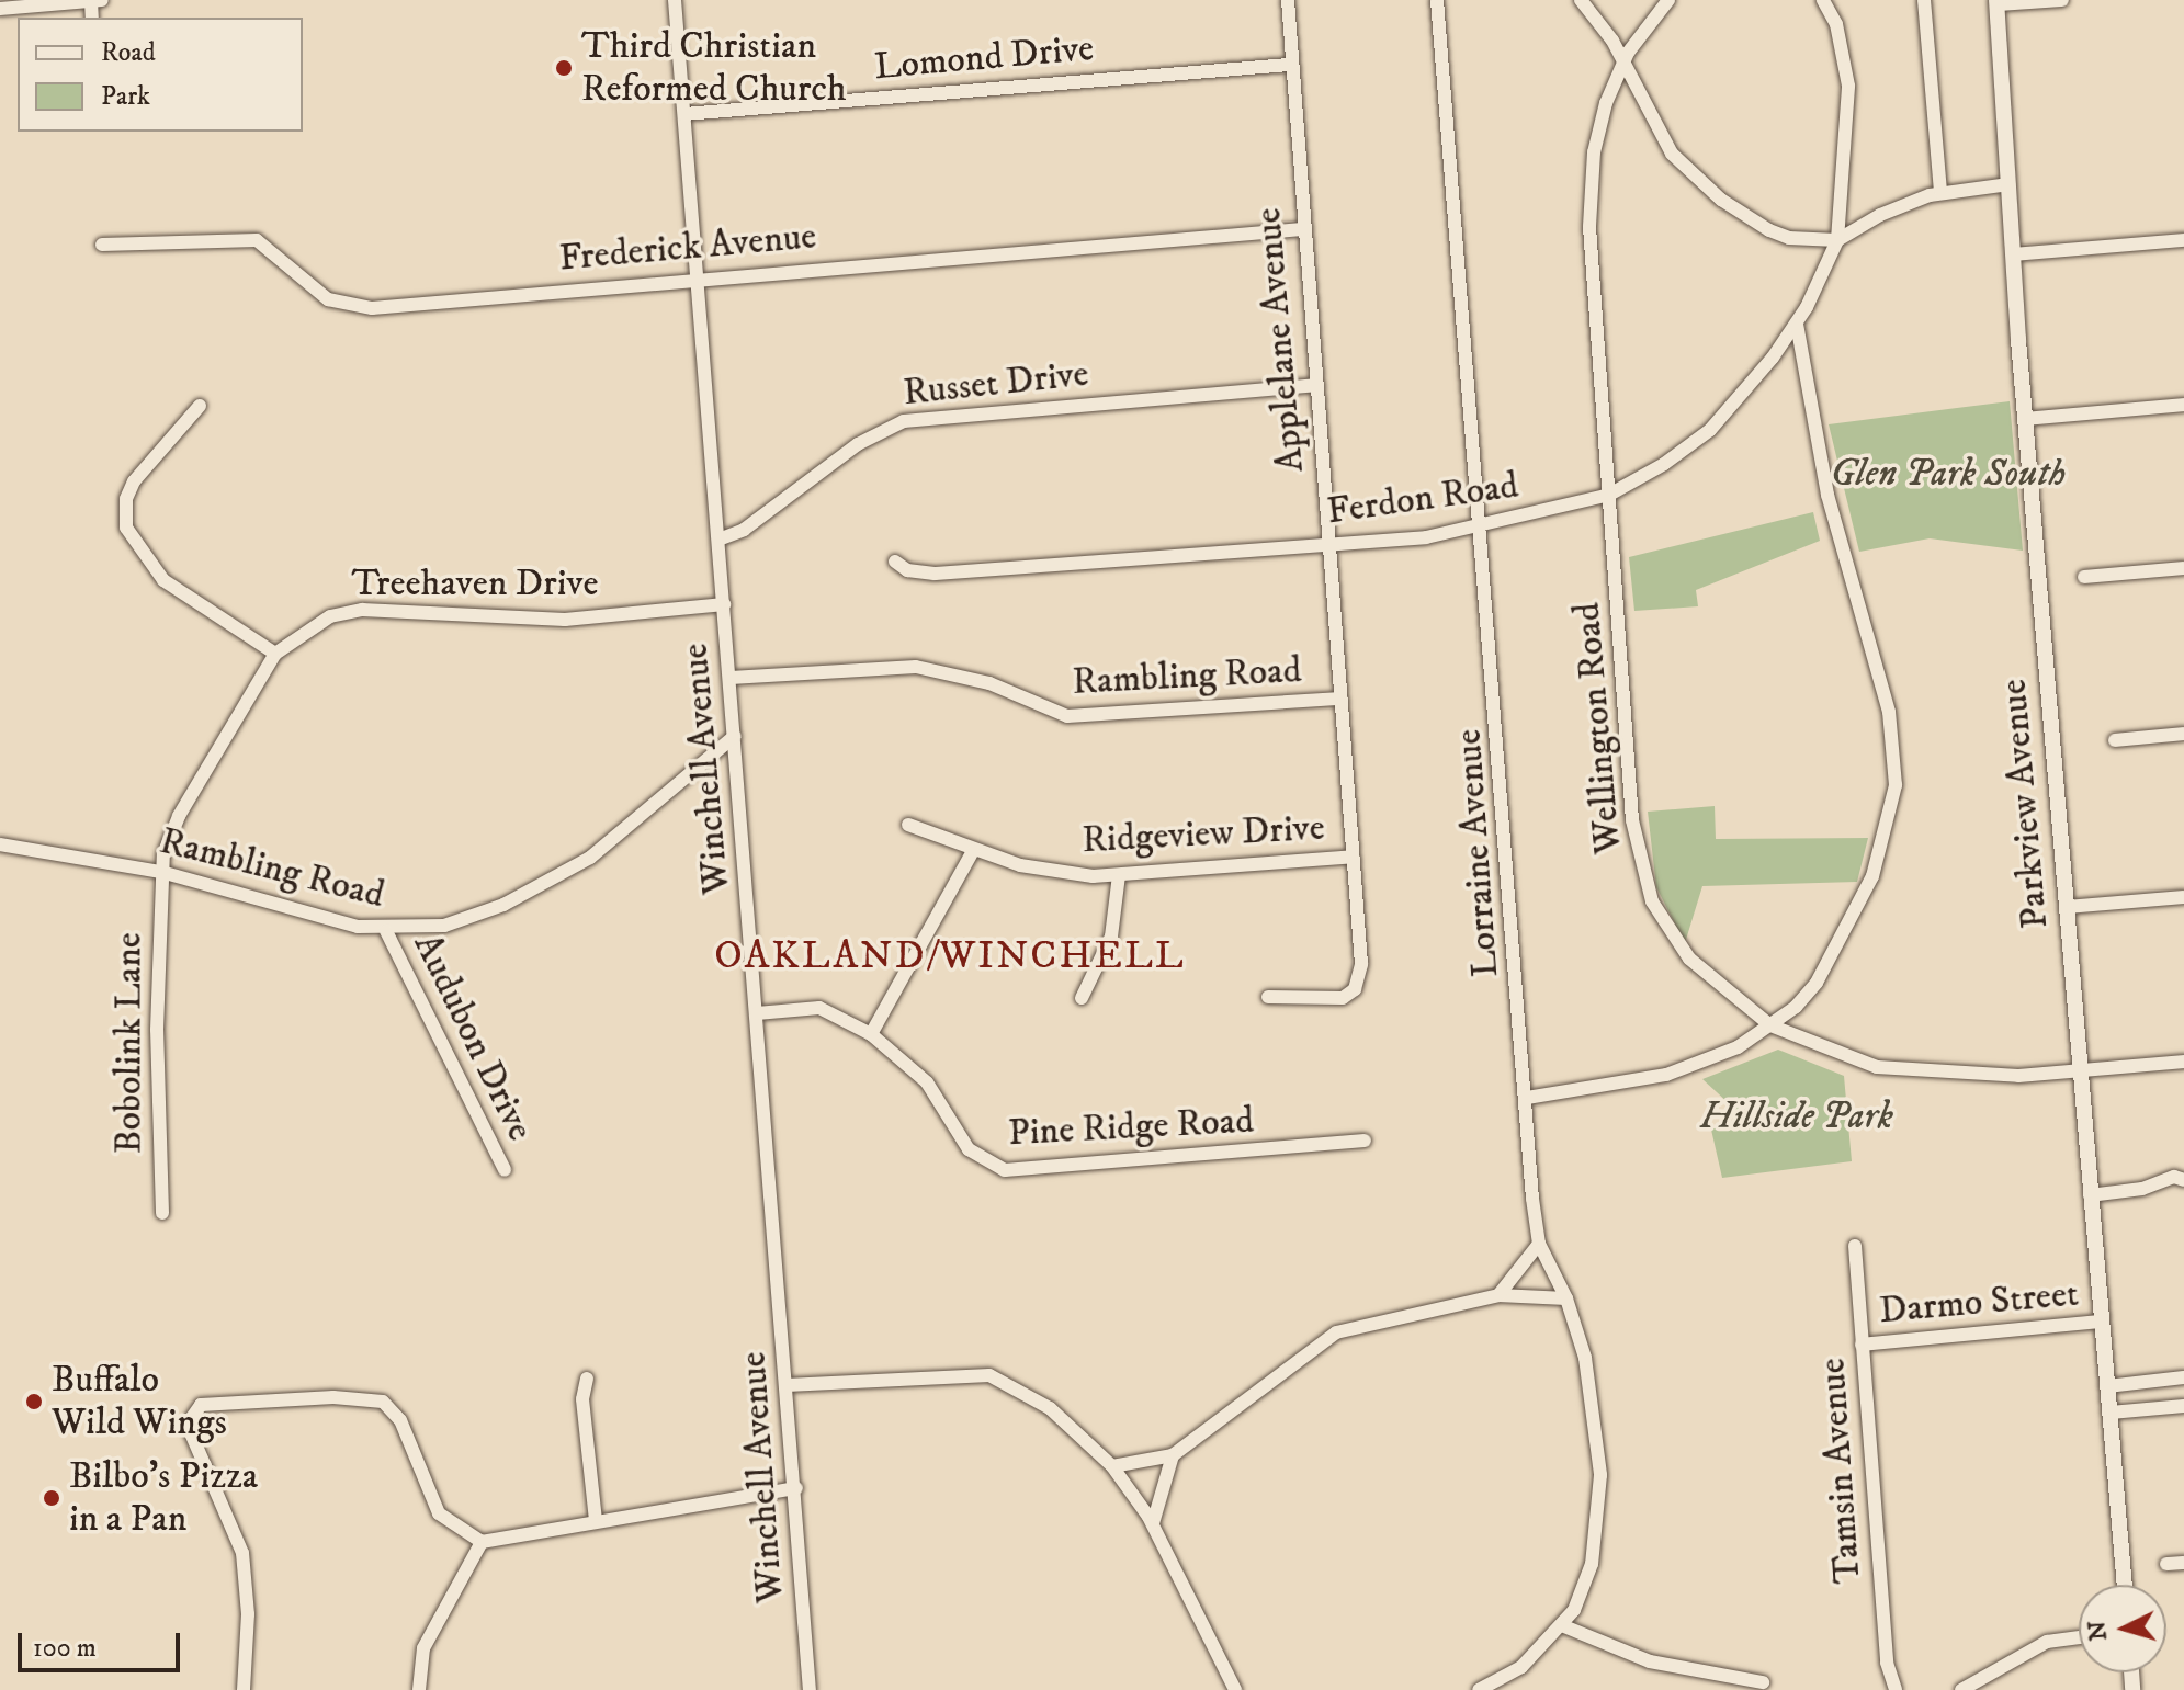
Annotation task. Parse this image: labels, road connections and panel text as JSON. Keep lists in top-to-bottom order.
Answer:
{
  "streets": {
    "street": [
      "Lomond Drive",
      "Frederick Avenue",
      "Applelane Avenue",
      "Russet Drive",
      "Ferdon Road",
      "Treehaven Drive",
      "Rambling Road",
      "Wellington Road",
      "Winchell Avenue",
      "Parkview Avenue",
      "Ridgeview Drive",
      "Lorraine Avenue",
      "Audubon Drive",
      "Bobolink Lane",
      "Pine Ridge Road",
      "Darmo Street",
      "Tamsin Avenue"
    ]
  },
  "crossings": [
    ["Lomond Drive", "Applelane Avenue"],
    ["Lomond Drive", "Winchell Avenue"],
    ["Frederick Avenue", "Applelane Avenue"],
    ["Frederick Avenue", "Winchell Avenue"],
    ["Applelane Avenue", "Russet Drive"],
    ["Applelane Avenue", "Ferdon Road"],
    ["Applelane Avenue", "Rambling Road"],
    ["Applelane Avenue", "Ridgeview Drive"],
    ["Russet Drive", "Winchell Avenue"],
    ["Ferdon Road", "Wellington Road"],
    ["Ferdon Road", "Lorraine Avenue"],
    ["Treehaven Drive", "Rambling Road"],
    ["Treehaven Drive", "Winchell Avenue"],
    ["Treehaven Drive", "Bobolink Lane"],
    ["Rambling Road", "Winchell Avenue"],
    ["Rambling Road", "Audubon Drive"],
    ["Rambling Road", "Bobolink Lane"],
    ["Wellington Road", "Parkview Avenue"],
    ["Winchell Avenue", "Pine Ridge Road"],
    ["Parkview Avenue", "Darmo Street"],
    ["Darmo Street", "Tamsin Avenue"]
  ],
  "districts": ["OAKLAND/WINCHELL"],
  "parks": ["Glen Park South", "Hillside Park"],
  "places": ["Third Christian Reformed Church", "Buffalo Wild Wings", "Bilbo's Pizza in a Pan"],
  "legend": ["Road", "Park"],
  "scale_bar": "100 m",
  "north": "left"
}
